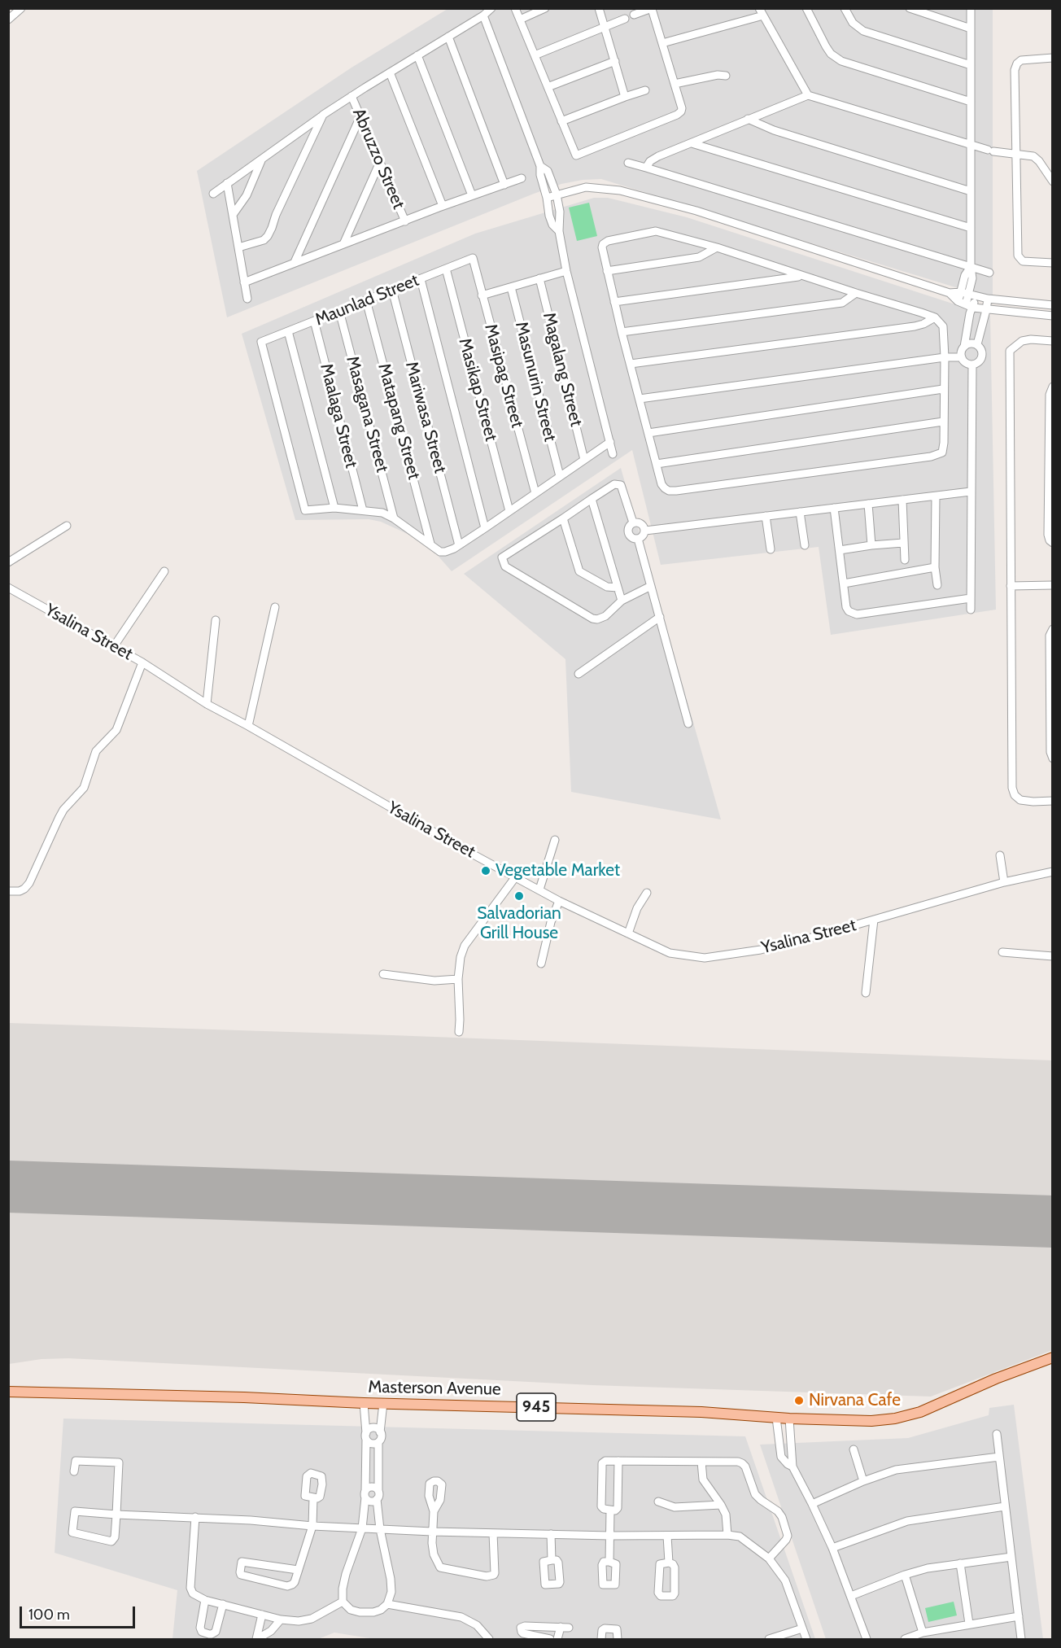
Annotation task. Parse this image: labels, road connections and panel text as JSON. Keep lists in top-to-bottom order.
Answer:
{
  "streets": {
    "main road": ["Masterson Avenue", "945"],
    "street": [
      "Abruzzo Street",
      "Maunlad Street",
      "Magalang Street",
      "Masipag Street",
      "Masunurin Street",
      "Masikap Street",
      "Masagana Street",
      "Maalaga Street",
      "Mariwasa Street",
      "Matapang Street",
      "Ysalina Street"
    ]
  },
  "crossings": [
    ["Maunlad Street", "Masipag Street"],
    ["Maunlad Street", "Masikap Street"],
    ["Maunlad Street", "Masagana Street"],
    ["Maunlad Street", "Maalaga Street"],
    ["Maunlad Street", "Mariwasa Street"],
    ["Maunlad Street", "Matapang Street"]
  ],
  "places": ["Vegetable Market", "Salvadorian Grill House", "Nirvana Cafe"],
  "scale_bar": "100 m"
}
